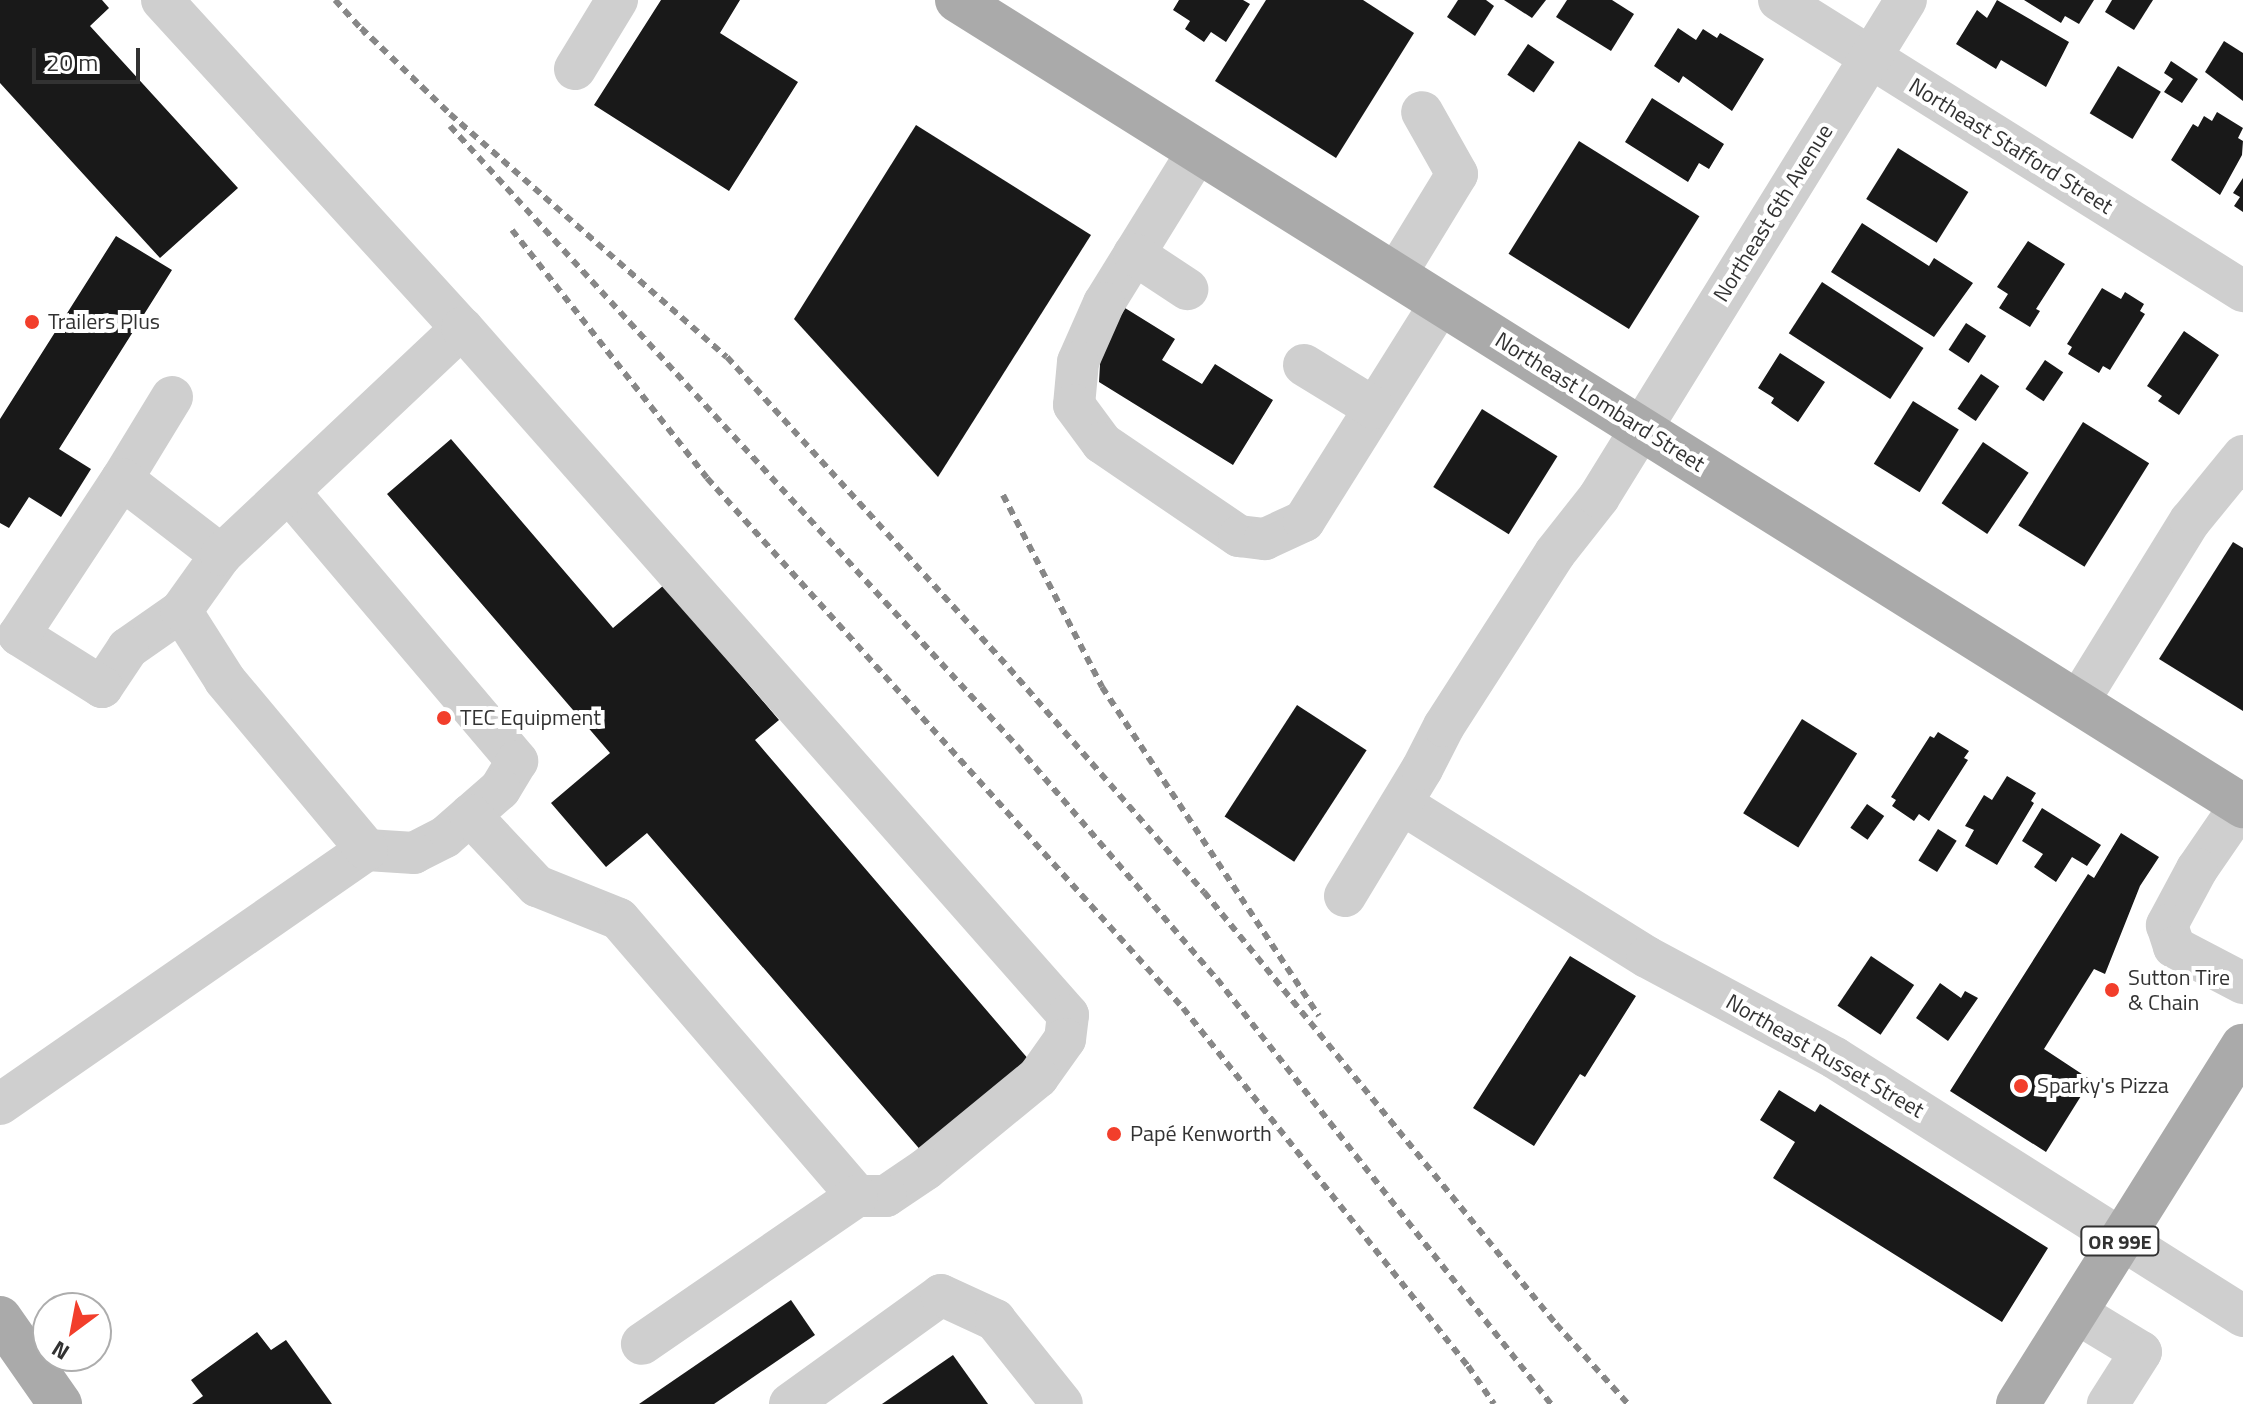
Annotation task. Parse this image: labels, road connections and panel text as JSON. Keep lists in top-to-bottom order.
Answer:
{
  "streets": {
    "main road": ["Northeast Lombard Street", "OR 99E"],
    "street": ["Northeast Stafford Street", "Northeast 6th Avenue", "Northeast Russet Street"]
  },
  "crossings": [
    ["Northeast Stafford Street", "Northeast 6th Avenue"],
    ["Northeast 6th Avenue", "Northeast Lombard Street"],
    ["Northeast 6th Avenue", "Northeast Russet Street"],
    ["Northeast Russet Street", "OR 99E"]
  ],
  "places": [
    "Trailers Plus",
    "TEC Equipment",
    "Sutton Tire & Chain",
    "Sparky's Pizza",
    "Papé Kenworth"
  ],
  "scale_bar": "20 m",
  "north": "bottom left"
}
